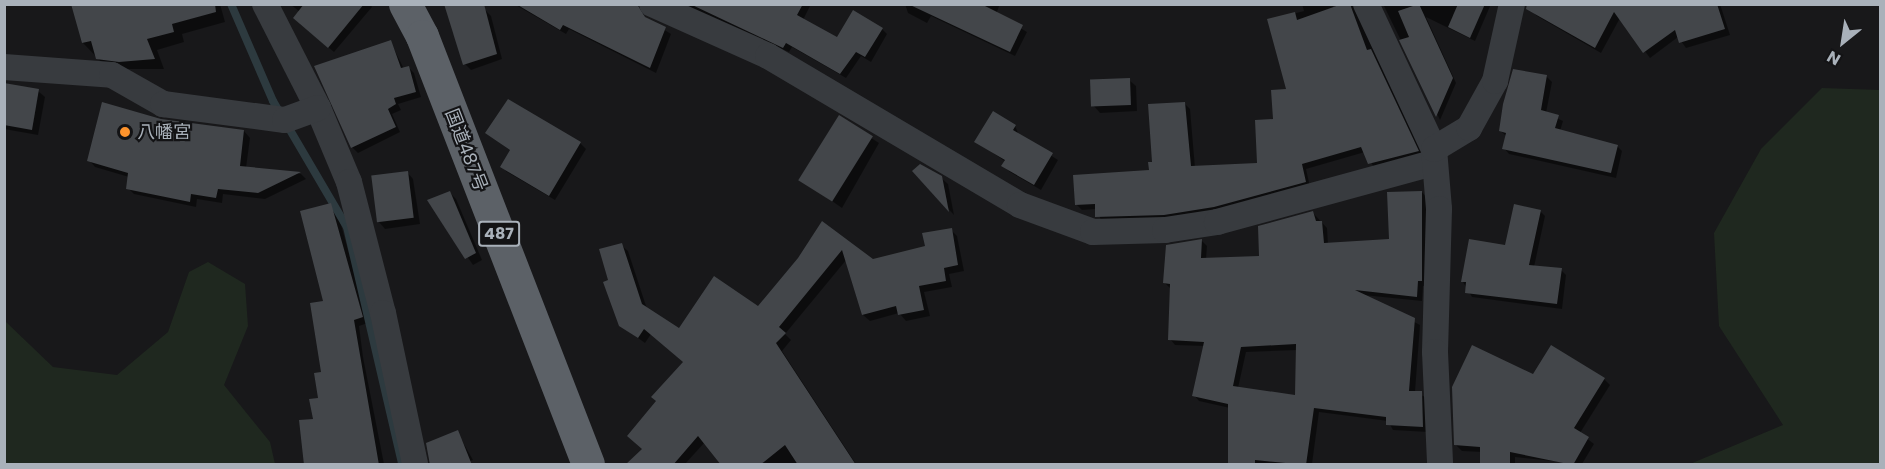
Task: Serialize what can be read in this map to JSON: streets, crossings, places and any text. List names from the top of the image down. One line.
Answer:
{"streets":{"highway":["国道487号","487"]},"places":["八幡宮"],"north":"bottom left"}
